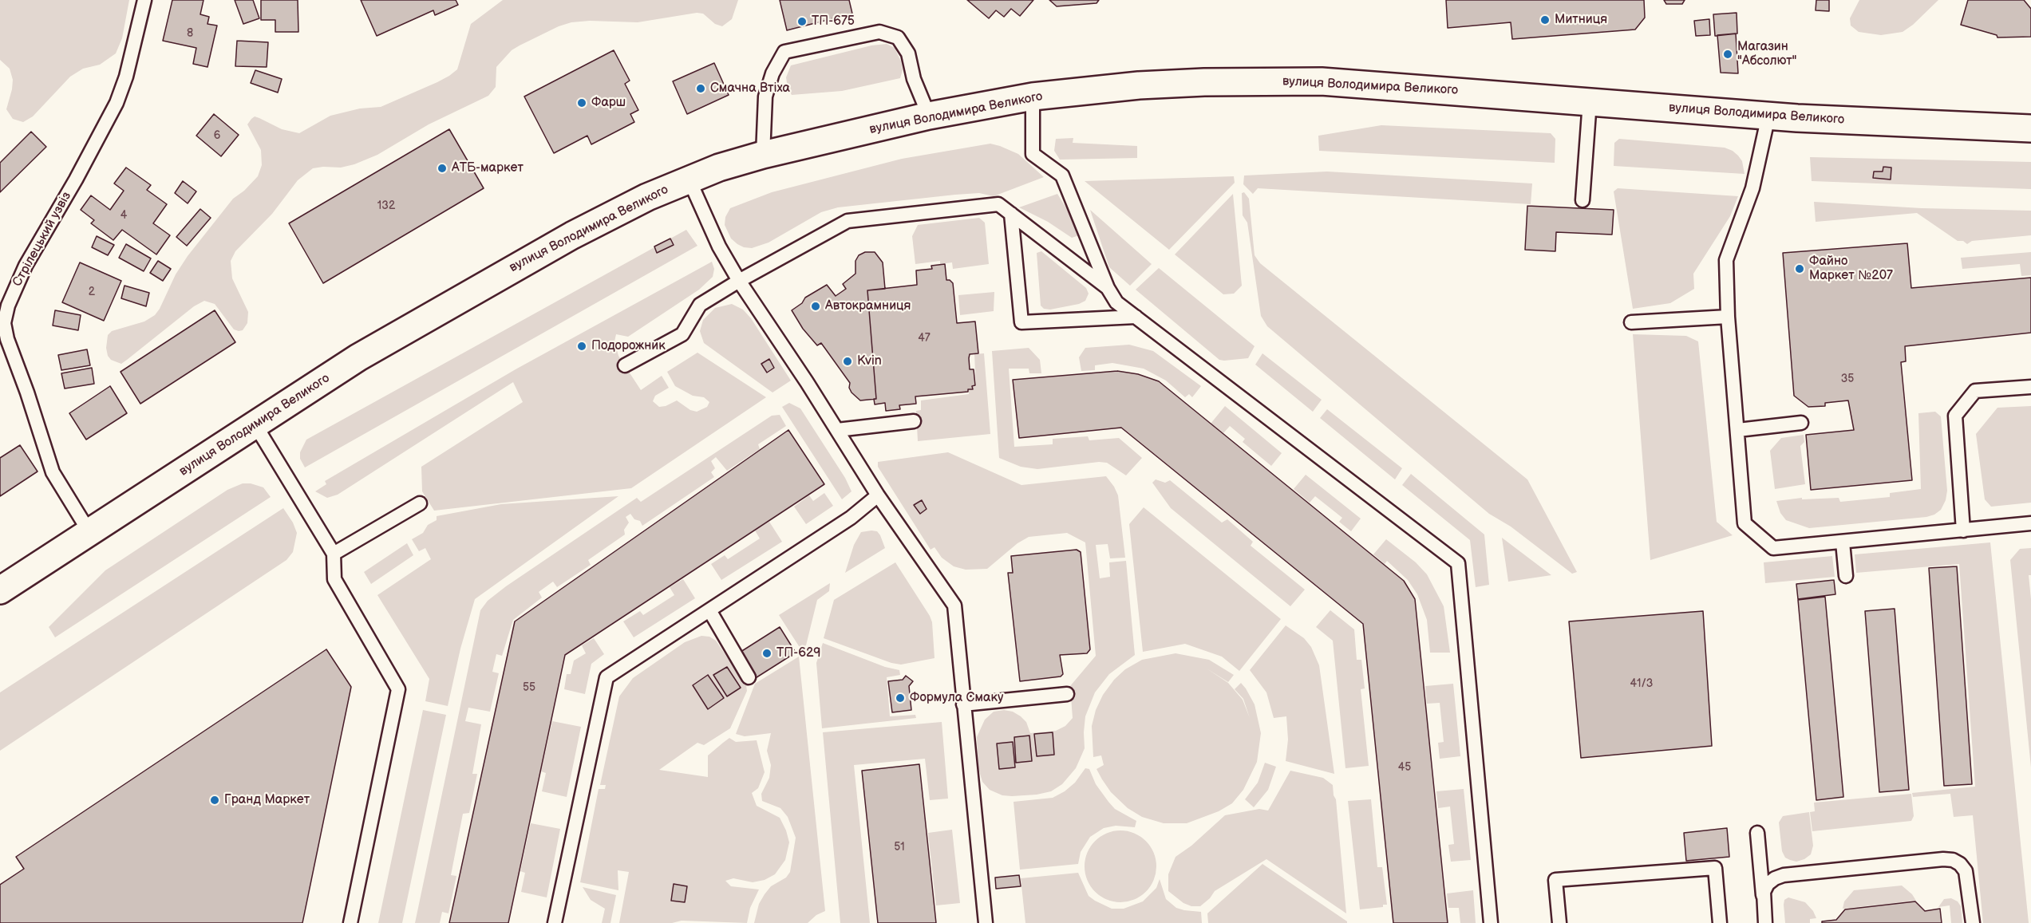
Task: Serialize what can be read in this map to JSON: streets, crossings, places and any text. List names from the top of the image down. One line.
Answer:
{"streets":{"main road":["вулиця Володимира Великого"],"lane":["Стрілецький узвіз"]},"crossings":[["вулиця Володимира Великого","Стрілецький узвіз"]],"places":["Митниця","ТП-675","Магазин \"Абсолют\"","Смачна Втіха","Фарш","АТБ-маркет","Файно Маркет №207","Автокрамниця","Подорожник","Kvin","ТП-629","Формула Смаку","Гранд Маркет"],"house_numbers":["8","6","132","4","2","47","35","41/3","55","45","51"]}
